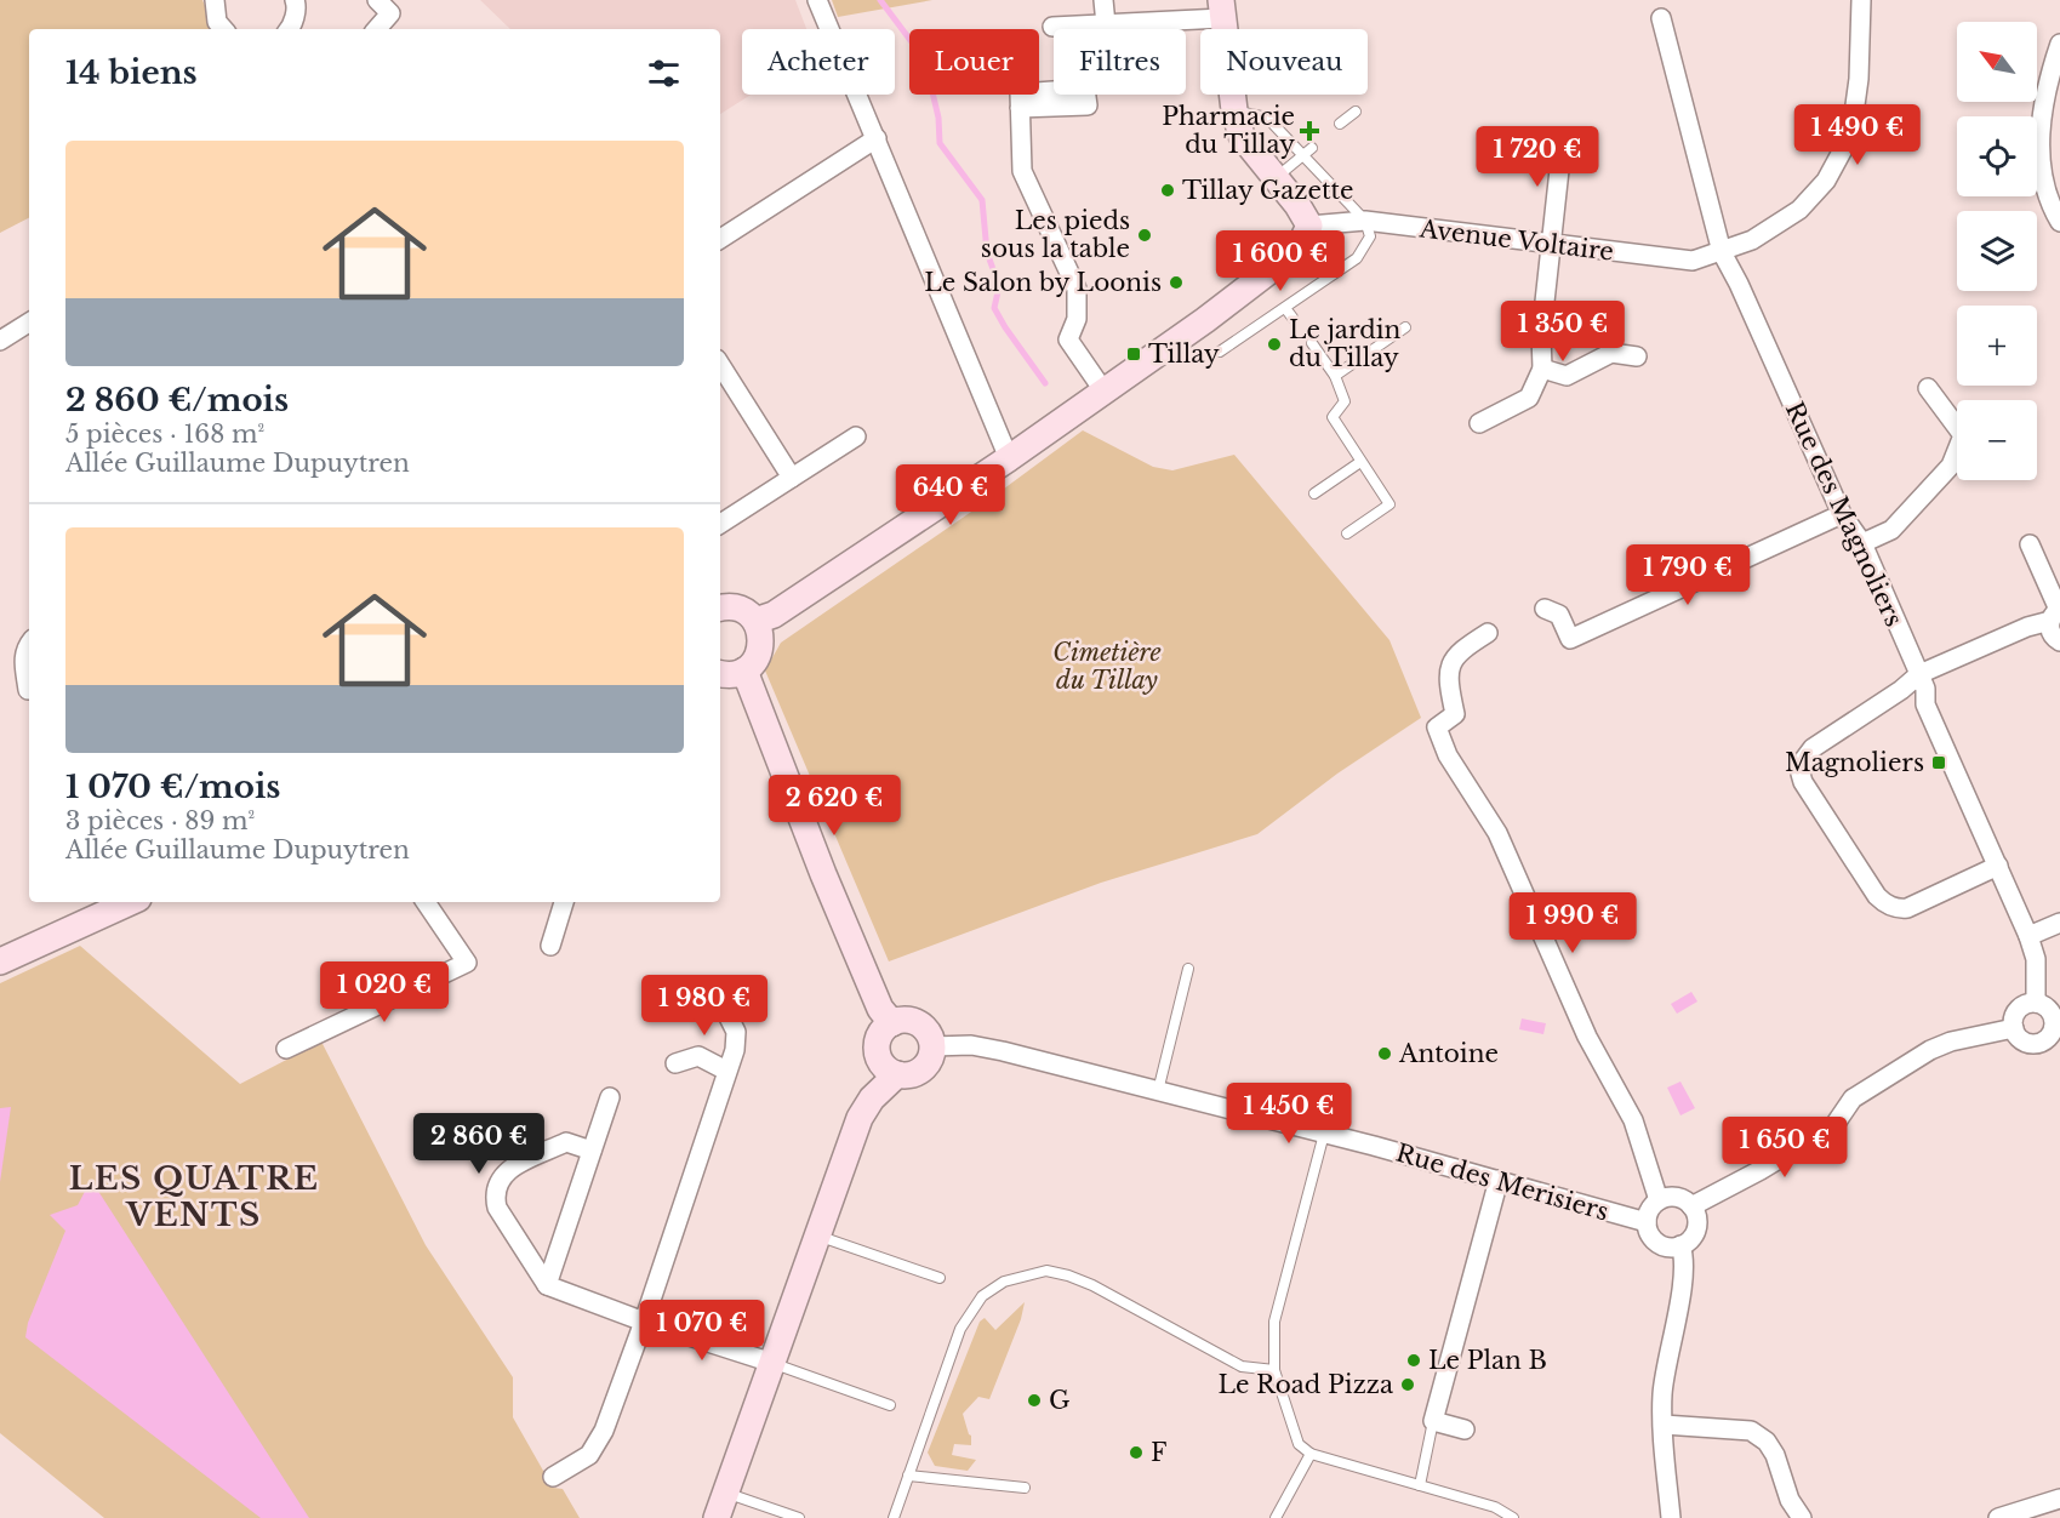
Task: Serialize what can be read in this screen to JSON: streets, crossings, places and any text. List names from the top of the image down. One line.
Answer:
{"streets":{"street":["Avenue Voltaire","Rue des Magnoliers","Rue des Merisiers"]},"crossings":[["Avenue Voltaire","Rue des Magnoliers"]],"districts":["LES QUATRE VENTS"],"parks":["Cimetière du Tillay"],"places":{"health":["Pharmacie du Tillay"],"other":["Tillay Gazette","Les pieds sous la table","Le Salon by Loonis","Le jardin du Tillay","Antoine","Le Plan B","Le Road Pizza","G","F"],"transit":["Tillay","Magnoliers"]},"north":"top left","page":{"map_buttons":["+","−"],"chip":["Acheter","Louer","Filtres","Nouveau"],"heading":"14 biens","price":["1 490 €","1 720 €","1 600 €","1 350 €","640 €","1 790 €","2 620 €","1 990 €","1 020 €","1 980 €","1 450 €","2 860 €","1 650 €","1 070 €"],"list":[{"name":"2 860 €/mois","note":"5 pièces · 168 m² · Allée Guillaume Dupuytren"},{"name":"1 070 €/mois","note":"3 pièces · 89 m² · Allée Guillaume Dupuytren"}]}}
